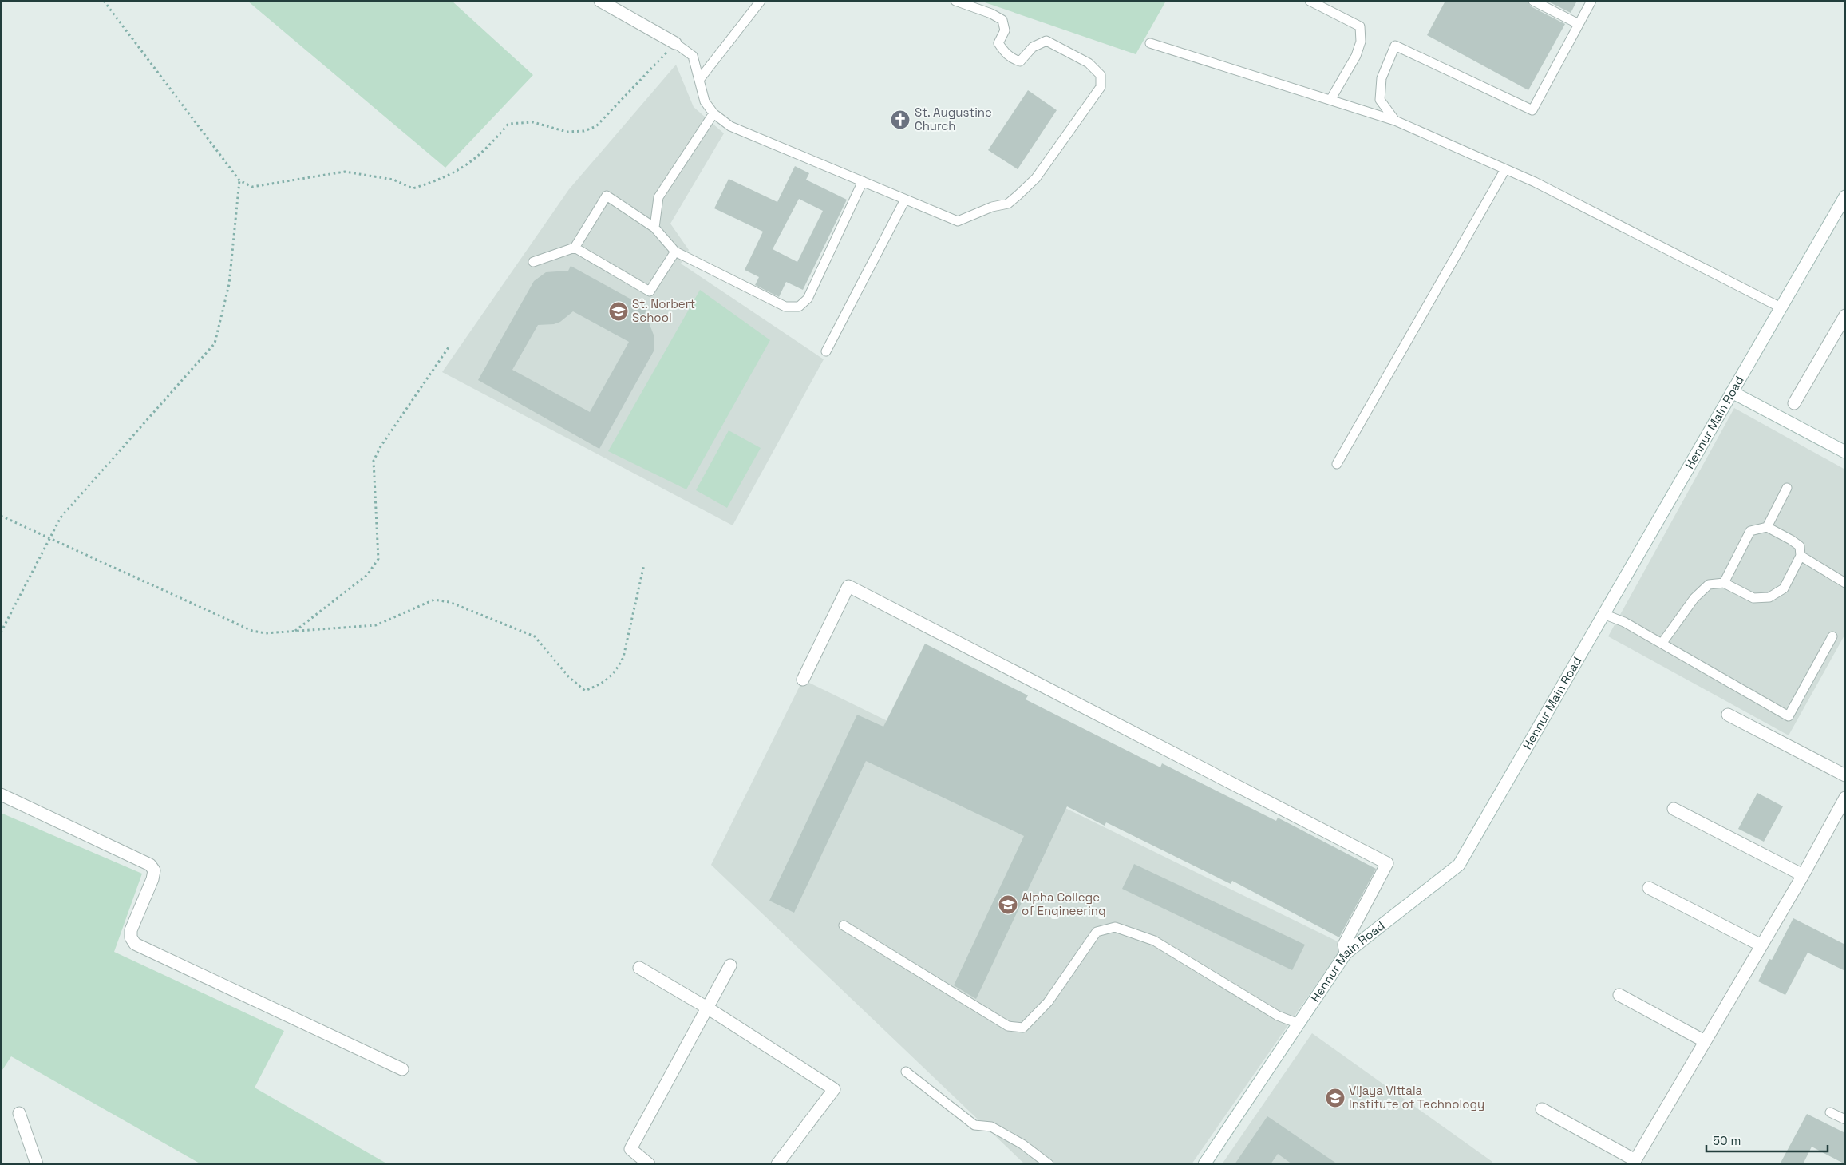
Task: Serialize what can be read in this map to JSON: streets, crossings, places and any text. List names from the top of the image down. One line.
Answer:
{"streets":{"street":["Hennur Main Road"]},"places":{"church":["St. Augustine Church"],"school or university":["St. Norbert School","Alpha College of Engineering","Vijaya Vittala Institute of Technology"]},"scale_bar":"50 m"}
